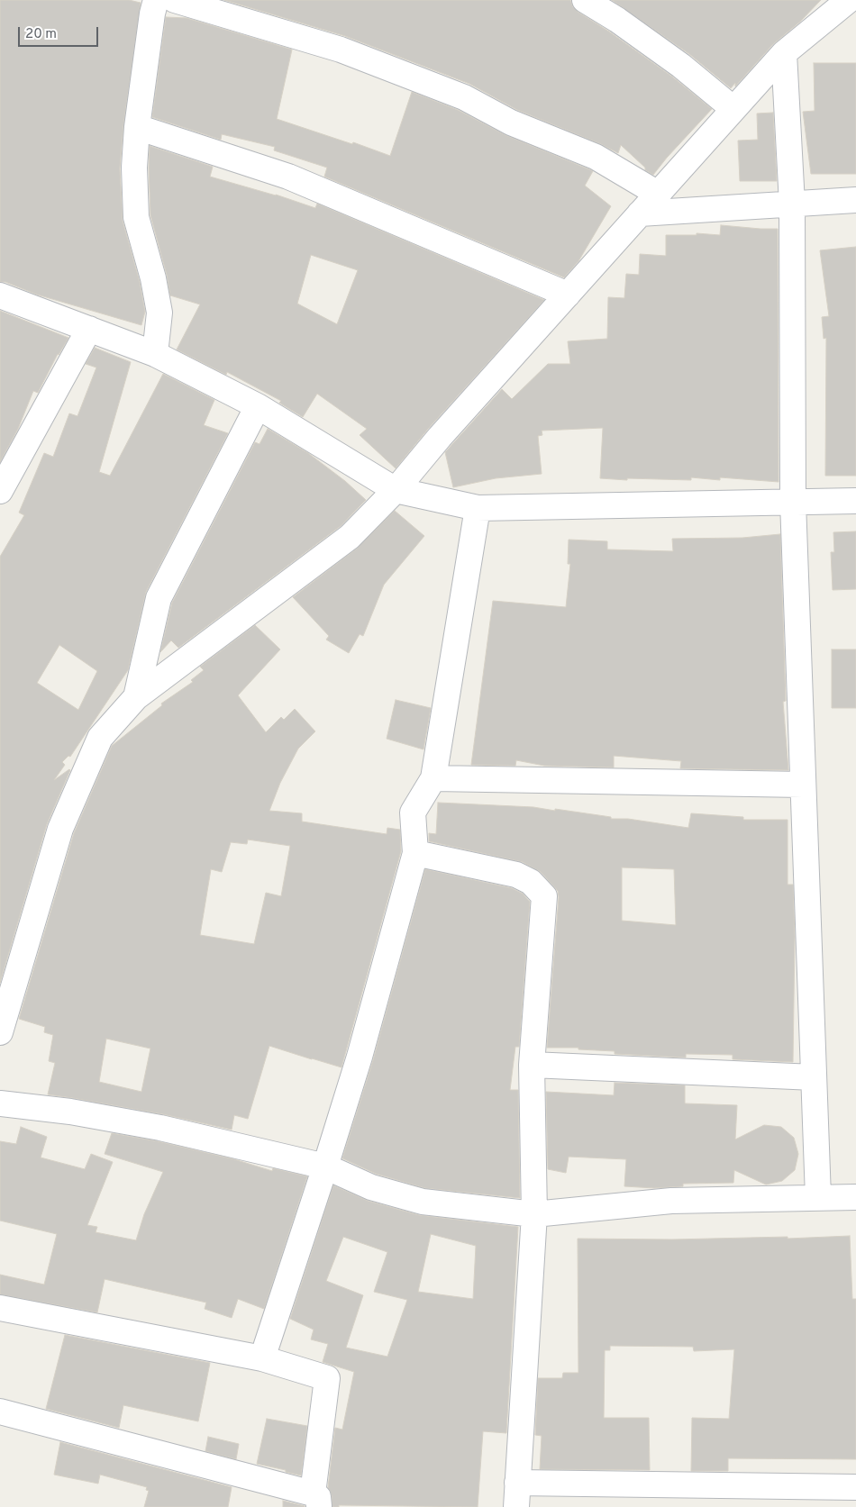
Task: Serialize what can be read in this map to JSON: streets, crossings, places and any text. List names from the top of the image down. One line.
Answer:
{"scale_bar":"20 m"}
